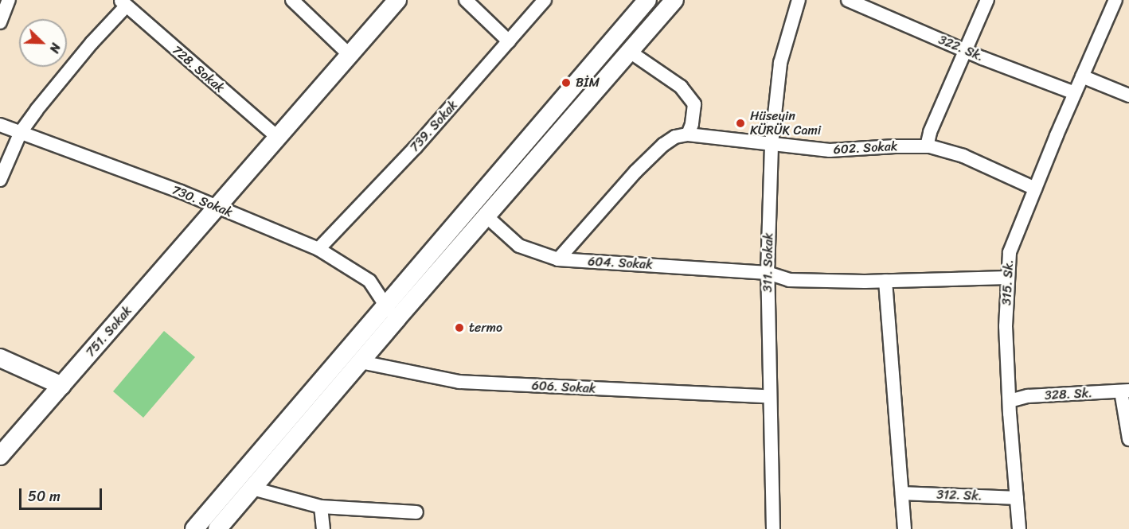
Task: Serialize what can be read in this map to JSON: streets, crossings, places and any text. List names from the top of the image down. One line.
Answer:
{"streets":{"main road":["751. Sokak"],"street":["322. Sk.","728. Sokak","739. Sokak","602. Sokak","730. Sokak","311. Sokak","604. Sokak","315. Sk.","606. Sokak","328. Sk.","312. Sk."]},"crossings":[["322. Sk.","315. Sk."],["728. Sokak","751. Sokak"],["739. Sokak","730. Sokak"],["602. Sokak","311. Sokak"],["602. Sokak","315. Sk."],["730. Sokak","751. Sokak"],["311. Sokak","604. Sokak"],["311. Sokak","606. Sokak"],["604. Sokak","315. Sk."],["315. Sk.","328. Sk."],["315. Sk.","312. Sk."]],"places":["BİM","Hüseyin KÜRÜK Cami","termo"],"scale_bar":"50 m","north":"bottom right"}
